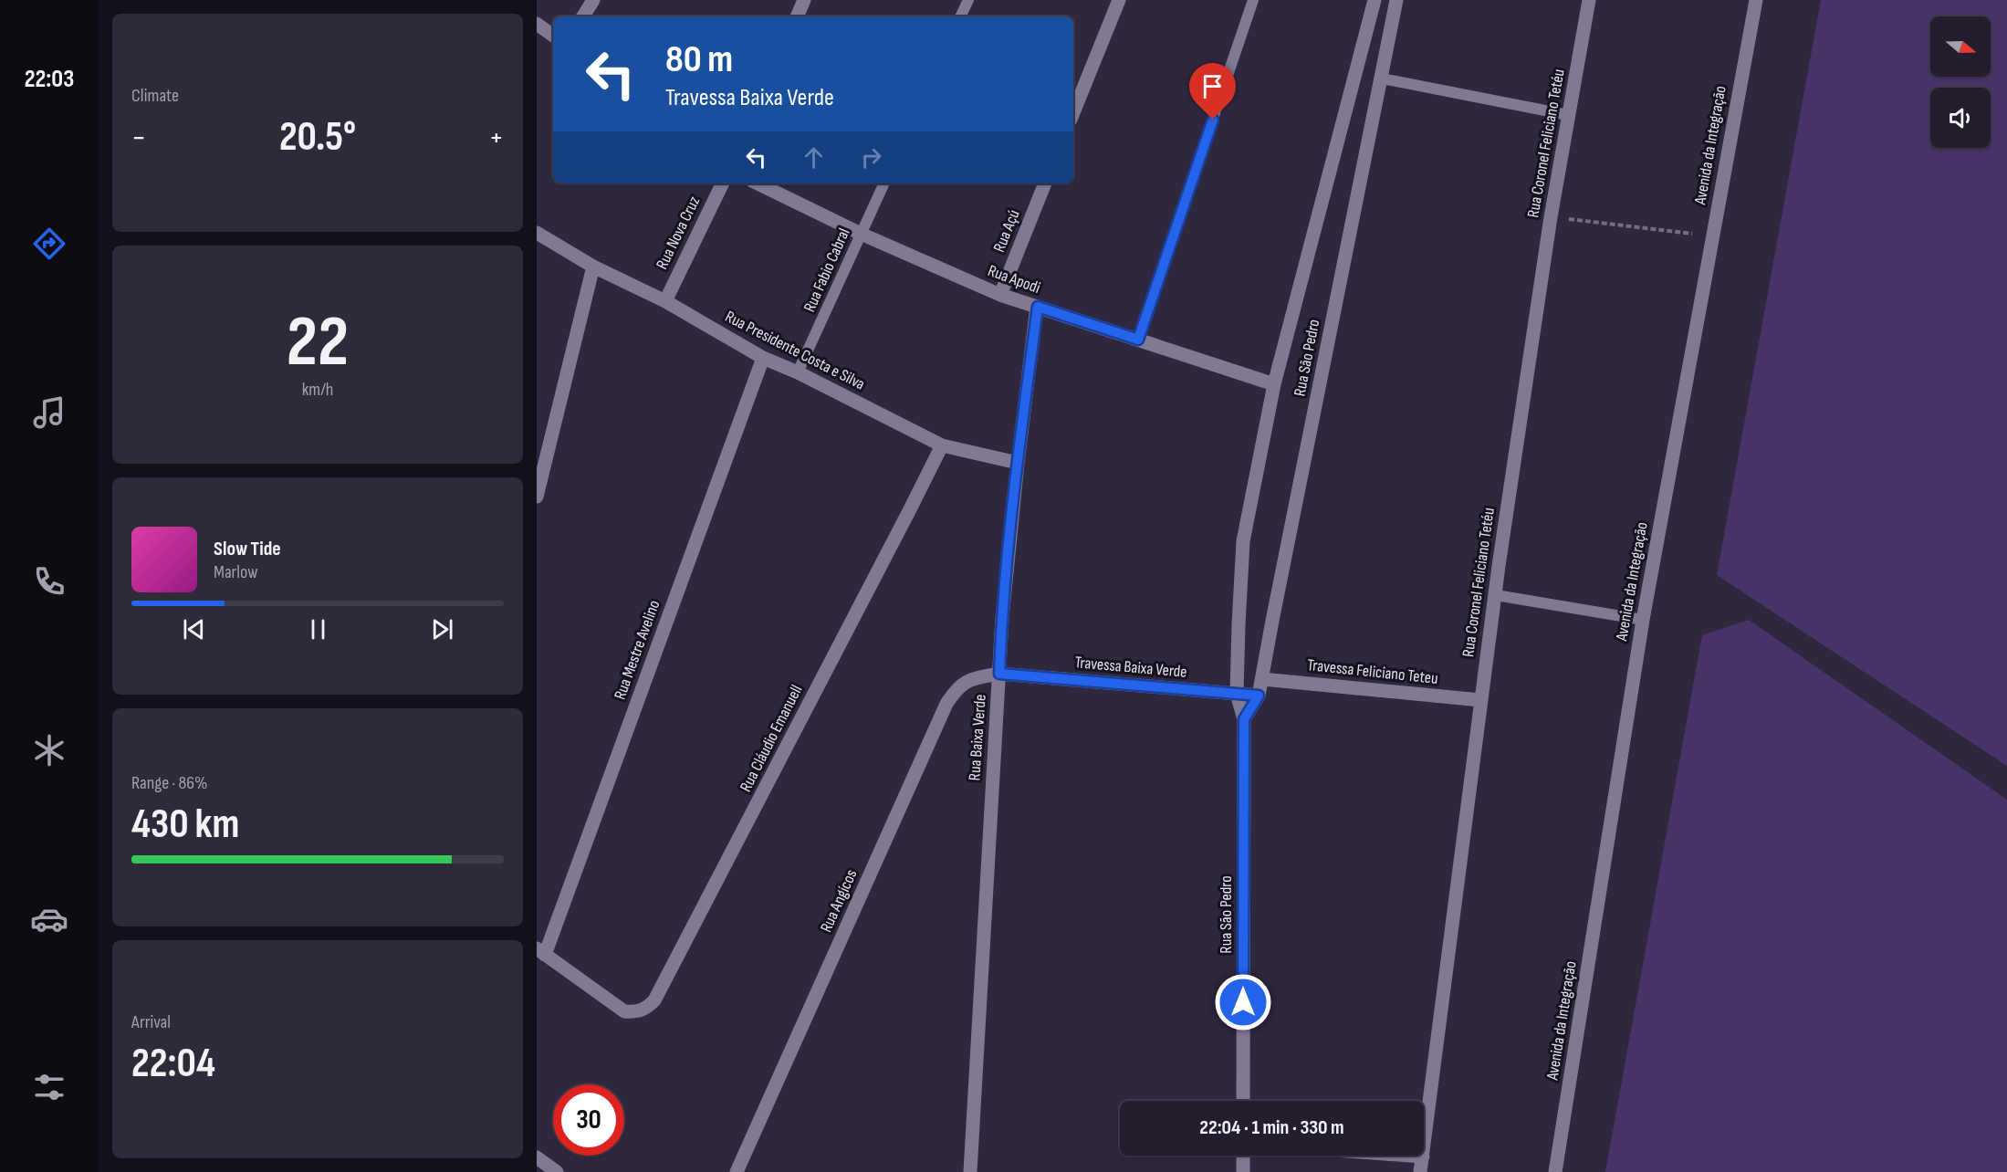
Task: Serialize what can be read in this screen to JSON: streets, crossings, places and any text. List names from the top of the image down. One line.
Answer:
{"streets":{"street":["Rua Coronel Feliciano Tetéu","Avenida da Integração","Rua Açú","Rua Nova Cruz","Rua Apodi","Rua Presidente Costa e Silva","Rua São Pedro","Rua Mestre Avelino","Travessa Baixa Verde","Travessa Feliciano Teteu","Rua Baixa Verde","Rua Cláudio Emanuell","Rua Angícos"],"lane":["Rua Fabio Cabral"]},"crossings":[["Rua Coronel Feliciano Tetéu","Travessa Feliciano Teteu"],["Rua Açú","Rua Apodi"],["Rua Nova Cruz","Rua Presidente Costa e Silva"],["Rua Fabio Cabral","Rua Apodi"],["Rua Fabio Cabral","Rua Presidente Costa e Silva"],["Rua Apodi","Rua São Pedro"],["Rua Apodi","Rua Baixa Verde"],["Rua Presidente Costa e Silva","Rua Mestre Avelino"],["Rua Presidente Costa e Silva","Rua Baixa Verde"],["Rua Presidente Costa e Silva","Rua Cláudio Emanuell"],["Rua São Pedro","Travessa Baixa Verde"],["Rua São Pedro","Travessa Feliciano Teteu"],["Rua Mestre Avelino","Rua Cláudio Emanuell"],["Travessa Baixa Verde","Rua Baixa Verde"],["Travessa Baixa Verde","Rua Angícos"],["Rua Baixa Verde","Rua Angícos"]],"north":"right","page":{"tabs":"22:03","tile":["Climate",["22","km/h"],["Range · 86%","430 km"],["Arrival","22:04"]],"turn":["80 m","Travessa Baixa Verde"],"heat":["−","20.5°","+"],"song":["Slow Tide","Marlow"],"limit":"30","trip":"22:04 · 1 min · 330 m"}}
